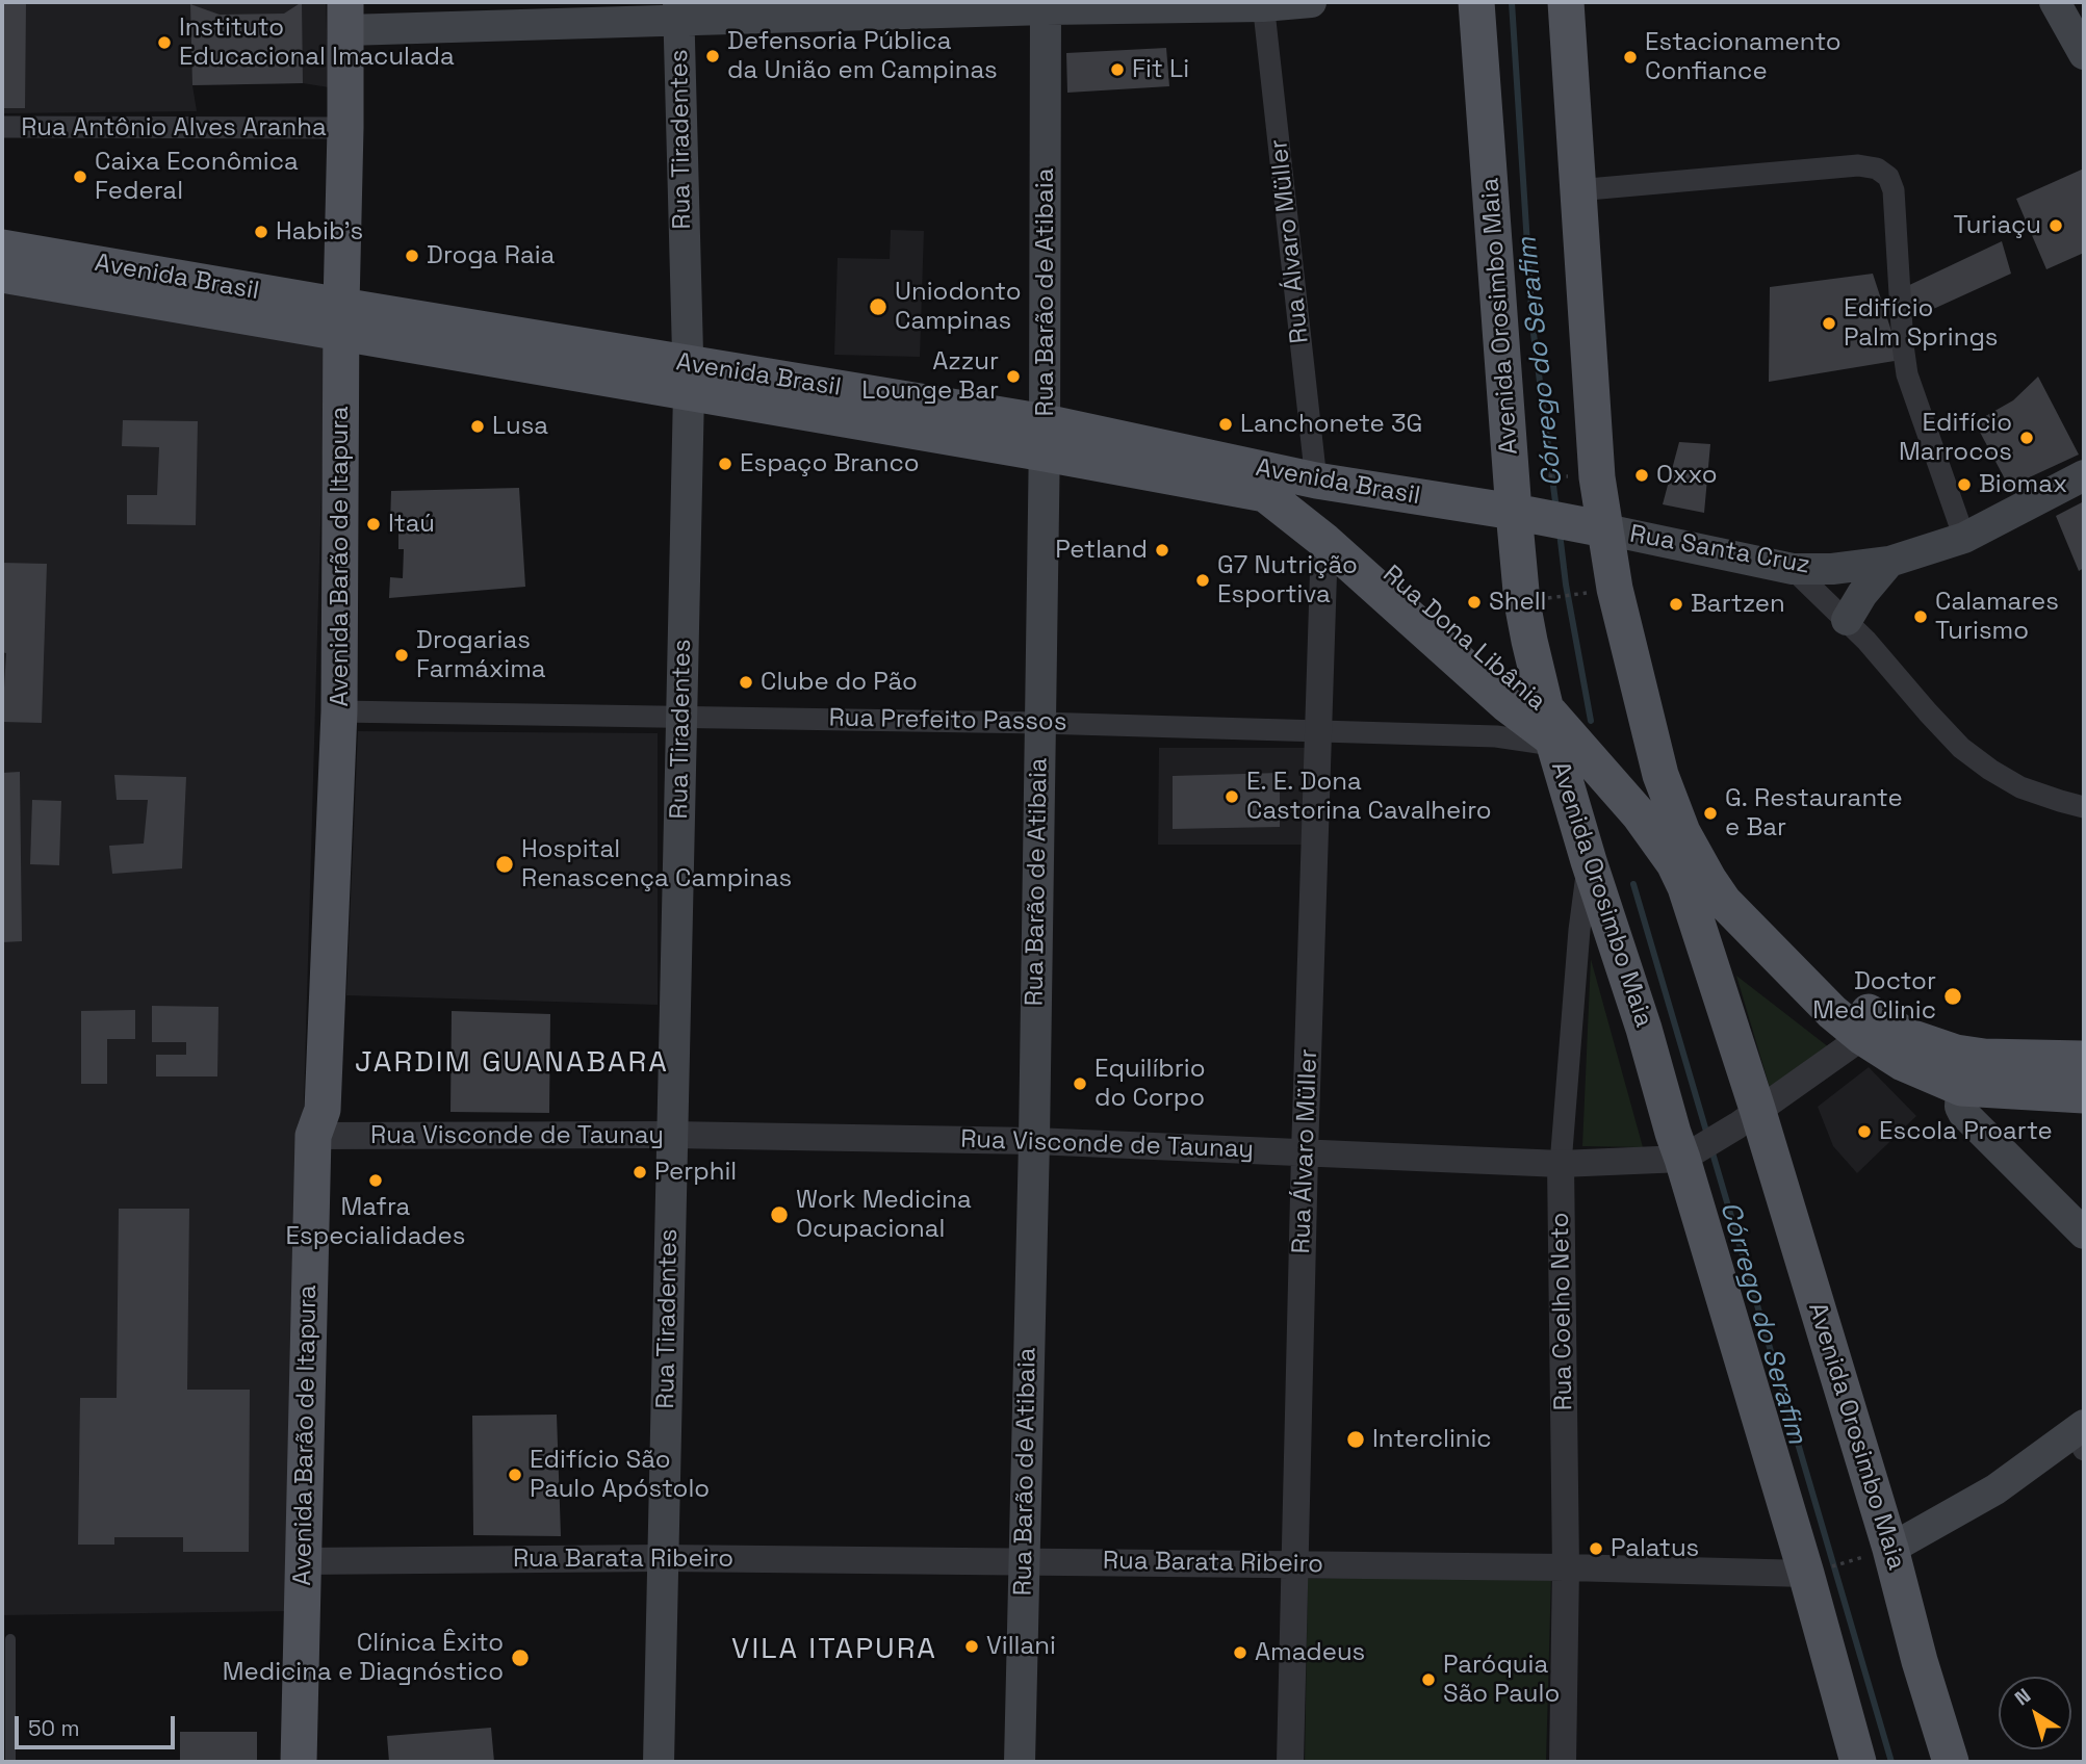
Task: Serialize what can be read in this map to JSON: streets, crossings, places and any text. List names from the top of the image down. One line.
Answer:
{"streets":{"main road":["Rua Tiradentes","Avenida Brasil","Rua Barão de Atibaia","Avenida Orosimbo Maia","Rua Santa Cruz","Avenida Barão de Itapura","Rua Dona Libânia"],"street":["Rua Antônio Alves Aranha","Rua Álvaro Müller","Rua Prefeito Passos","Rua Visconde de Taunay","Rua Coelho Neto","Rua Barata Ribeiro"]},"crossings":[["Rua Antônio Alves Aranha","Avenida Barão de Itapura"],["Rua Tiradentes","Avenida Brasil"],["Rua Tiradentes","Rua Prefeito Passos"],["Rua Tiradentes","Rua Visconde de Taunay"],["Rua Tiradentes","Rua Barata Ribeiro"],["Rua Álvaro Müller","Avenida Brasil"],["Rua Álvaro Müller","Rua Dona Libânia"],["Rua Álvaro Müller","Rua Prefeito Passos"],["Rua Álvaro Müller","Rua Visconde de Taunay"],["Rua Álvaro Müller","Rua Barata Ribeiro"],["Avenida Brasil","Rua Barão de Atibaia"],["Avenida Brasil","Avenida Orosimbo Maia"],["Avenida Brasil","Rua Santa Cruz"],["Avenida Brasil","Avenida Barão de Itapura"],["Avenida Brasil","Rua Dona Libânia"],["Rua Barão de Atibaia","Rua Prefeito Passos"],["Rua Barão de Atibaia","Rua Visconde de Taunay"],["Rua Barão de Atibaia","Rua Barata Ribeiro"],["Avenida Orosimbo Maia","Rua Santa Cruz"],["Avenida Orosimbo Maia","Rua Dona Libânia"],["Avenida Orosimbo Maia","Rua Prefeito Passos"],["Avenida Orosimbo Maia","Rua Visconde de Taunay"],["Avenida Orosimbo Maia","Rua Coelho Neto"],["Avenida Orosimbo Maia","Rua Barata Ribeiro"],["Avenida Barão de Itapura","Rua Prefeito Passos"],["Avenida Barão de Itapura","Rua Visconde de Taunay"],["Avenida Barão de Itapura","Rua Barata Ribeiro"],["Rua Dona Libânia","Rua Prefeito Passos"],["Rua Visconde de Taunay","Rua Coelho Neto"],["Rua Coelho Neto","Rua Barata Ribeiro"]],"districts":["JARDIM GUANABARA","VILA ITAPURA"],"water":["Córrego do Serafim"],"places":["Instituto Educacional Imaculada","Defensoria Pública da União em Campinas","Estacionamento Confiance","Fit Li","Caixa Econômica Federal","Turiaçu","Habib's","Droga Raia","Uniodonto Campinas","Edifício Palm Springs","Azzur Lounge Bar","Lanchonete 3G","Lusa","Edifício Marrocos","Espaço Branco","Oxxo","Biomax","Itaú","Petland","G7 Nutrição Esportiva","Shell","Bartzen","Calamares Turismo","Drogarias Farmáxima","Clube do Pão","E. E. Dona Castorina Cavalheiro","G. Restaurante e Bar","Hospital Renascença Campinas","Doctor Med Clinic","Equilíbrio do Corpo","Escola Proarte","Perphil","Mafra Especialidades","Work Medicina Ocupacional","Interclinic","Edifício São Paulo Apóstolo","Palatus","Villani","Amadeus","Clínica Êxito Medicina e Diagnóstico","Paróquia São Paulo"],"scale_bar":"50 m","north":"top left"}
